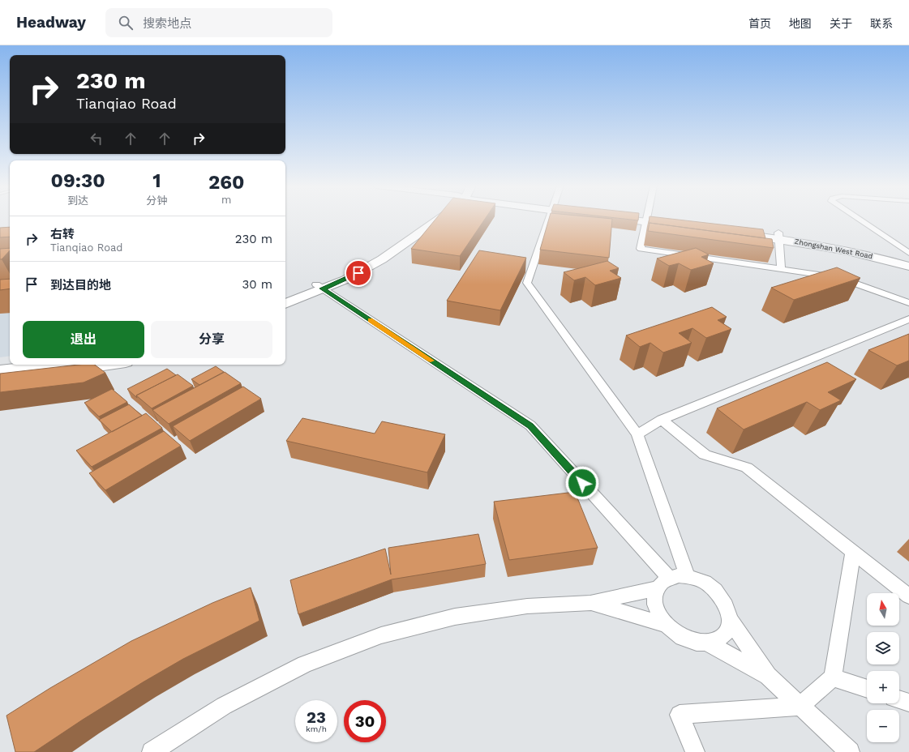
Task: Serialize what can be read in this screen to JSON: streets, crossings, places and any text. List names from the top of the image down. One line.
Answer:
{"streets":{"main road":["Zhongshan West Road"]},"north":"top","page":{"header":"Headway","search":"搜索地点","nav":["首页","地图","关于","联系"],"turn":["230 m","Tianqiao Road"],"eta":["09:30","到达","1","分钟","260","m"],"list":[{"name":"右转","note":"Tianqiao Road","value":"230 m"},{"name":"到达目的地","value":"30 m"}],"buttons":["退出","分享"],"map_buttons":["+","−"],"speed":"23 km/h","limit":"30"}}
